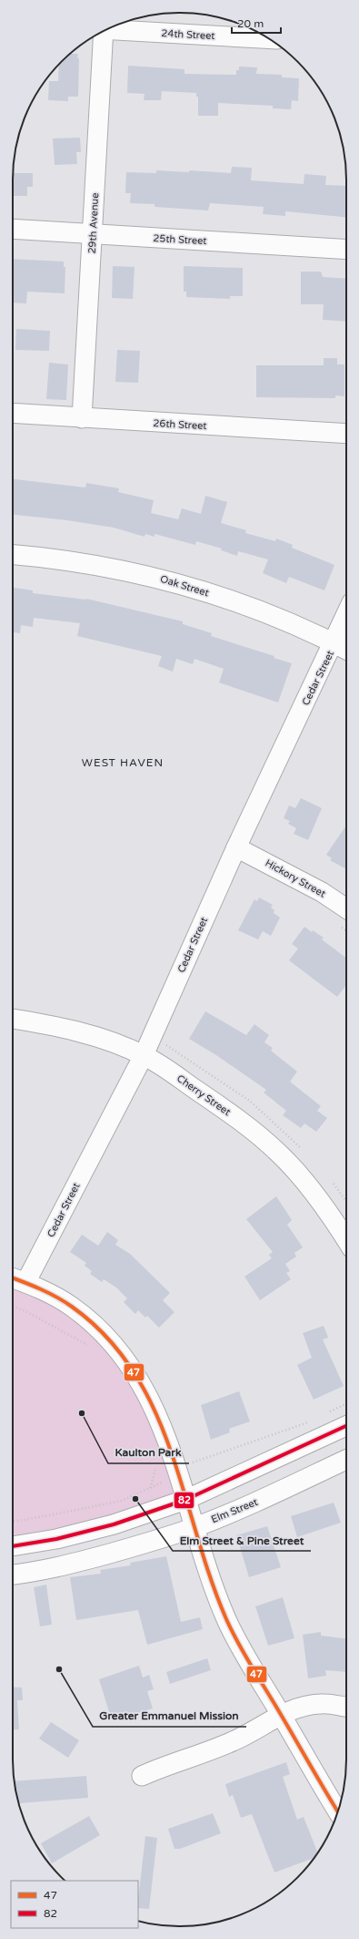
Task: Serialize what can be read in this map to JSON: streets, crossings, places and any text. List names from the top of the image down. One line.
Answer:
{"streets":{"street":["24th Street","29th Avenue","25th Street","26th Street","Oak Street","Cedar Street","Hickory Street","Cherry Street","Elm Street"]},"crossings":[["29th Avenue","25th Street"],["29th Avenue","26th Street"],["Oak Street","Cedar Street"],["Cedar Street","Hickory Street"],["Cedar Street","Cherry Street"]],"districts":["WEST HAVEN"],"places":["Kaulton Park","Elm Street & Pine Street","Greater Emmanuel Mission"],"lines":["transit line 47","transit line 82"],"legend":["47","82"],"scale_bar":"20 m"}
